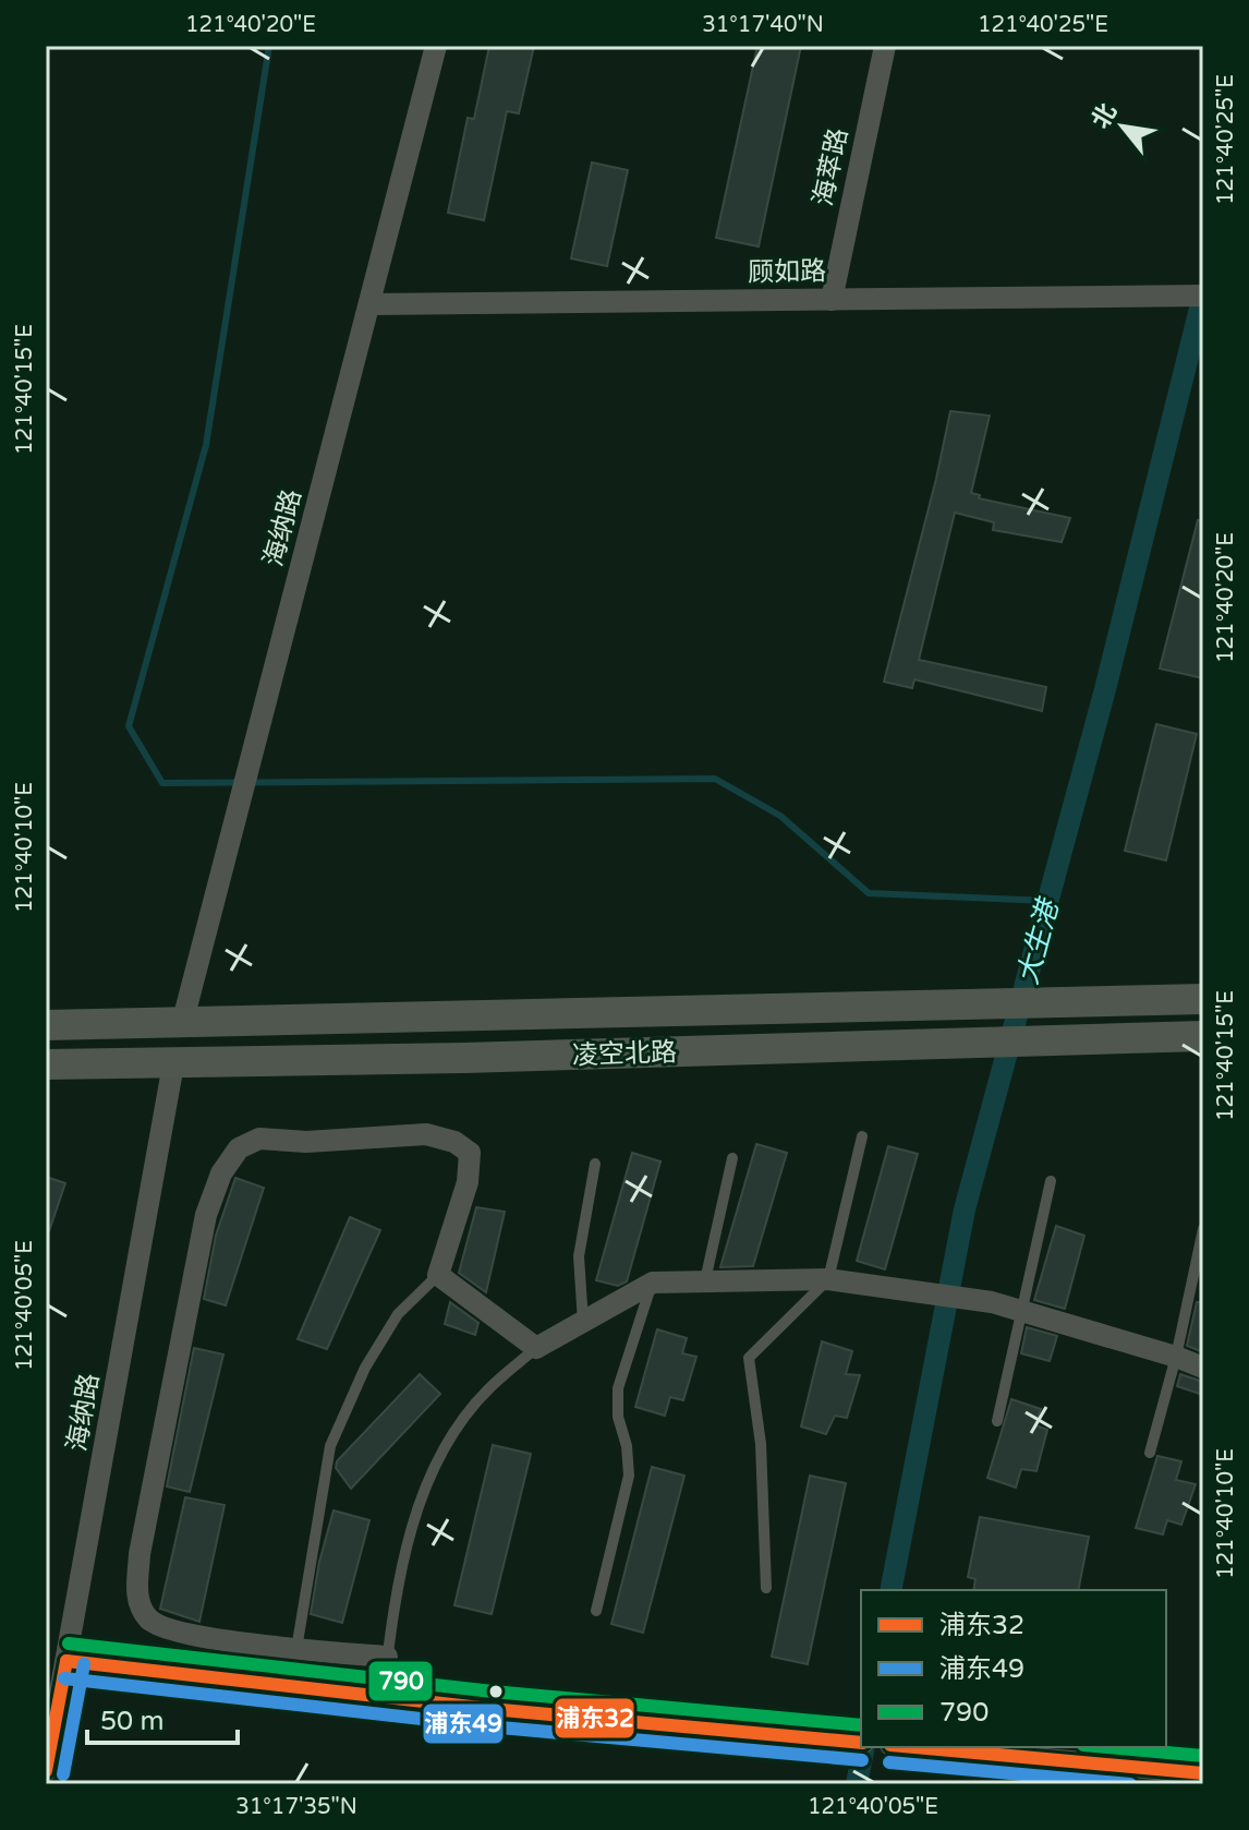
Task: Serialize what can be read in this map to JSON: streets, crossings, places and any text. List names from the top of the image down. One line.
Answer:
{"streets":{"main road":["凌空北路"],"street":["海萃路","顾如路","海纳路"]},"crossings":[["海萃路","顾如路"],["顾如路","海纳路"],["海纳路","凌空北路"]],"water":["大生港"],"lines":["transit line 790","transit line 浦东32","transit line 浦东49"],"legend":["浦东32","浦东49","790"],"scale_bar":"50 m","north":"top left","coordinates":["121°40'20\"E","31°17'40\"N","121°40'25\"E","121°40'15\"E","121°40'10\"E","121°40'05\"E","31°17'35\"N"]}
